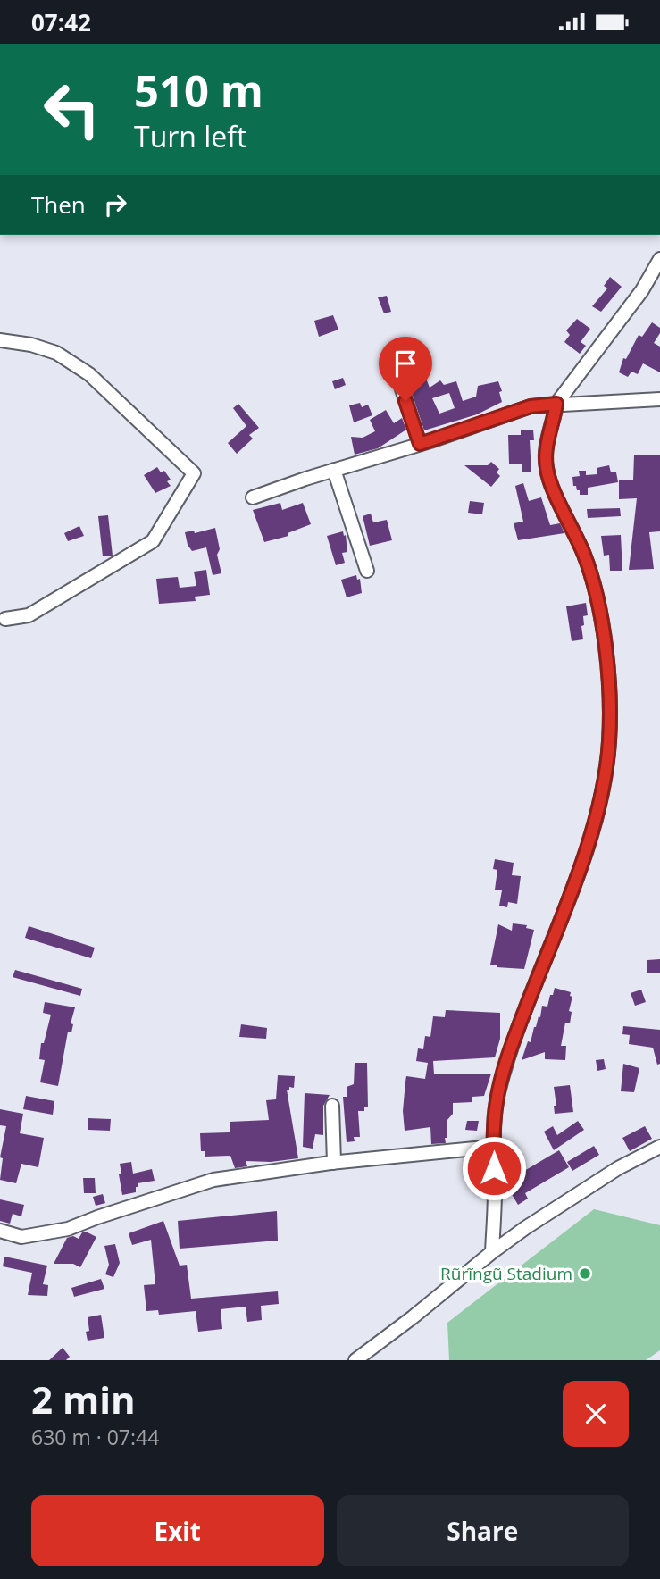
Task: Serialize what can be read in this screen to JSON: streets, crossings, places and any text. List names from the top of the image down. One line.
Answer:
{"places":["Rũrĩngũ Stadium"],"page":{"status":"07:42","turn":["510 m","Turn left"],"then":"Then","heading":["2 min","630 m · 07:44"],"buttons":["Exit","Share"]}}
